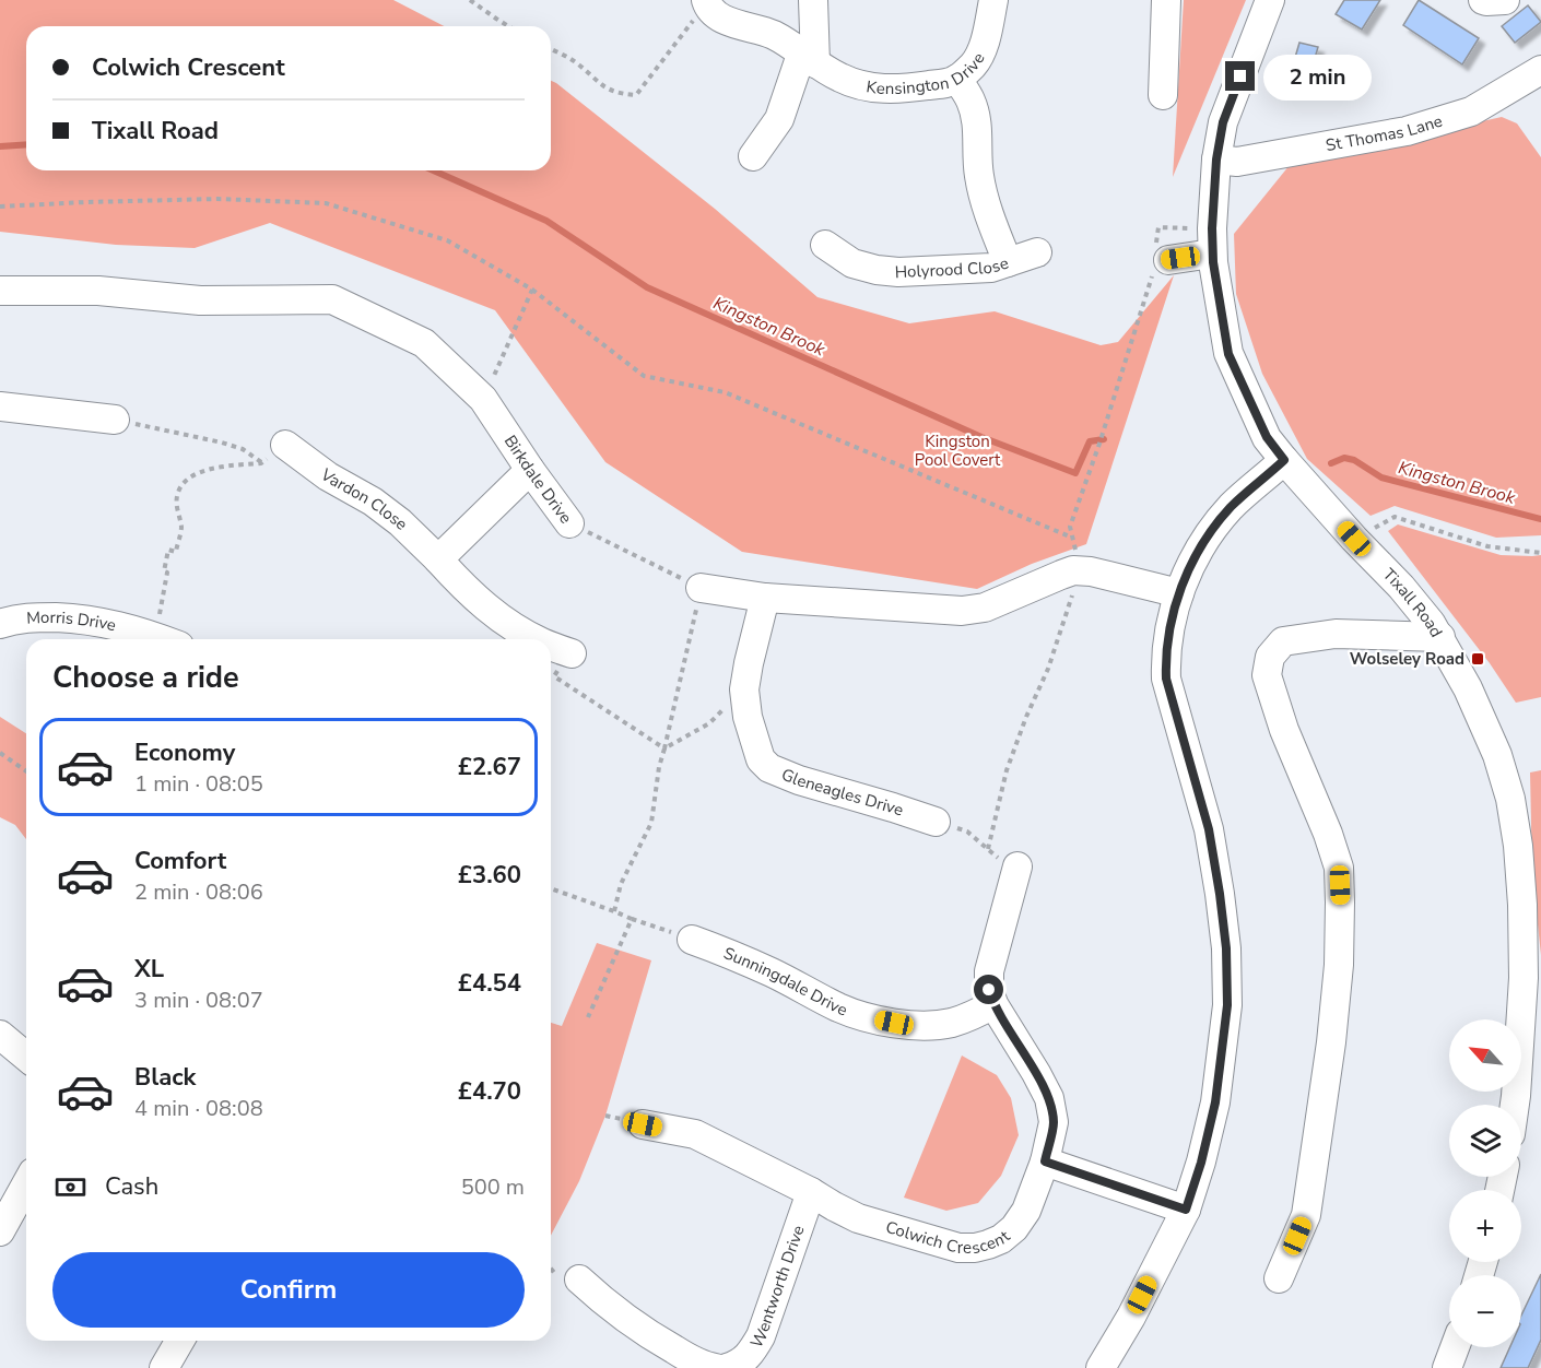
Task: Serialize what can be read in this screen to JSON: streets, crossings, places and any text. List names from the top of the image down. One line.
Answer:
{"streets":{"street":["Kensington Drive","St Thomas Lane","Holyrood Close","Birkdale Drive","Vardon Close","Tixall Road","Morris Drive","Gleneagles Drive","Sunningdale Drive","Colwich Crescent","Wentworth Drive"]},"crossings":[["Kensington Drive","Holyrood Close"],["St Thomas Lane","Tixall Road"],["Sunningdale Drive","Colwich Crescent"],["Colwich Crescent","Wentworth Drive"]],"water":["Kingston Brook"],"parks":["Kingston Pool Covert"],"places":{"transit":["Wolseley Road"]},"north":"top left","page":{"banner":["Colwich Crescent","Tixall Road"],"bubble":"2 min","heading":"Choose a ride","list":[{"name":"Economy","note":"1 min · 08:05","value":"£2.67"},{"name":"Comfort","note":"2 min · 08:06","value":"£3.60"},{"name":"XL","note":"3 min · 08:07","value":"£4.54"},{"name":"Black","note":"4 min · 08:08","value":"£4.70"}],"map_buttons":["+","−"],"pay":["Cash","500 m"],"buttons":"Confirm"}}
